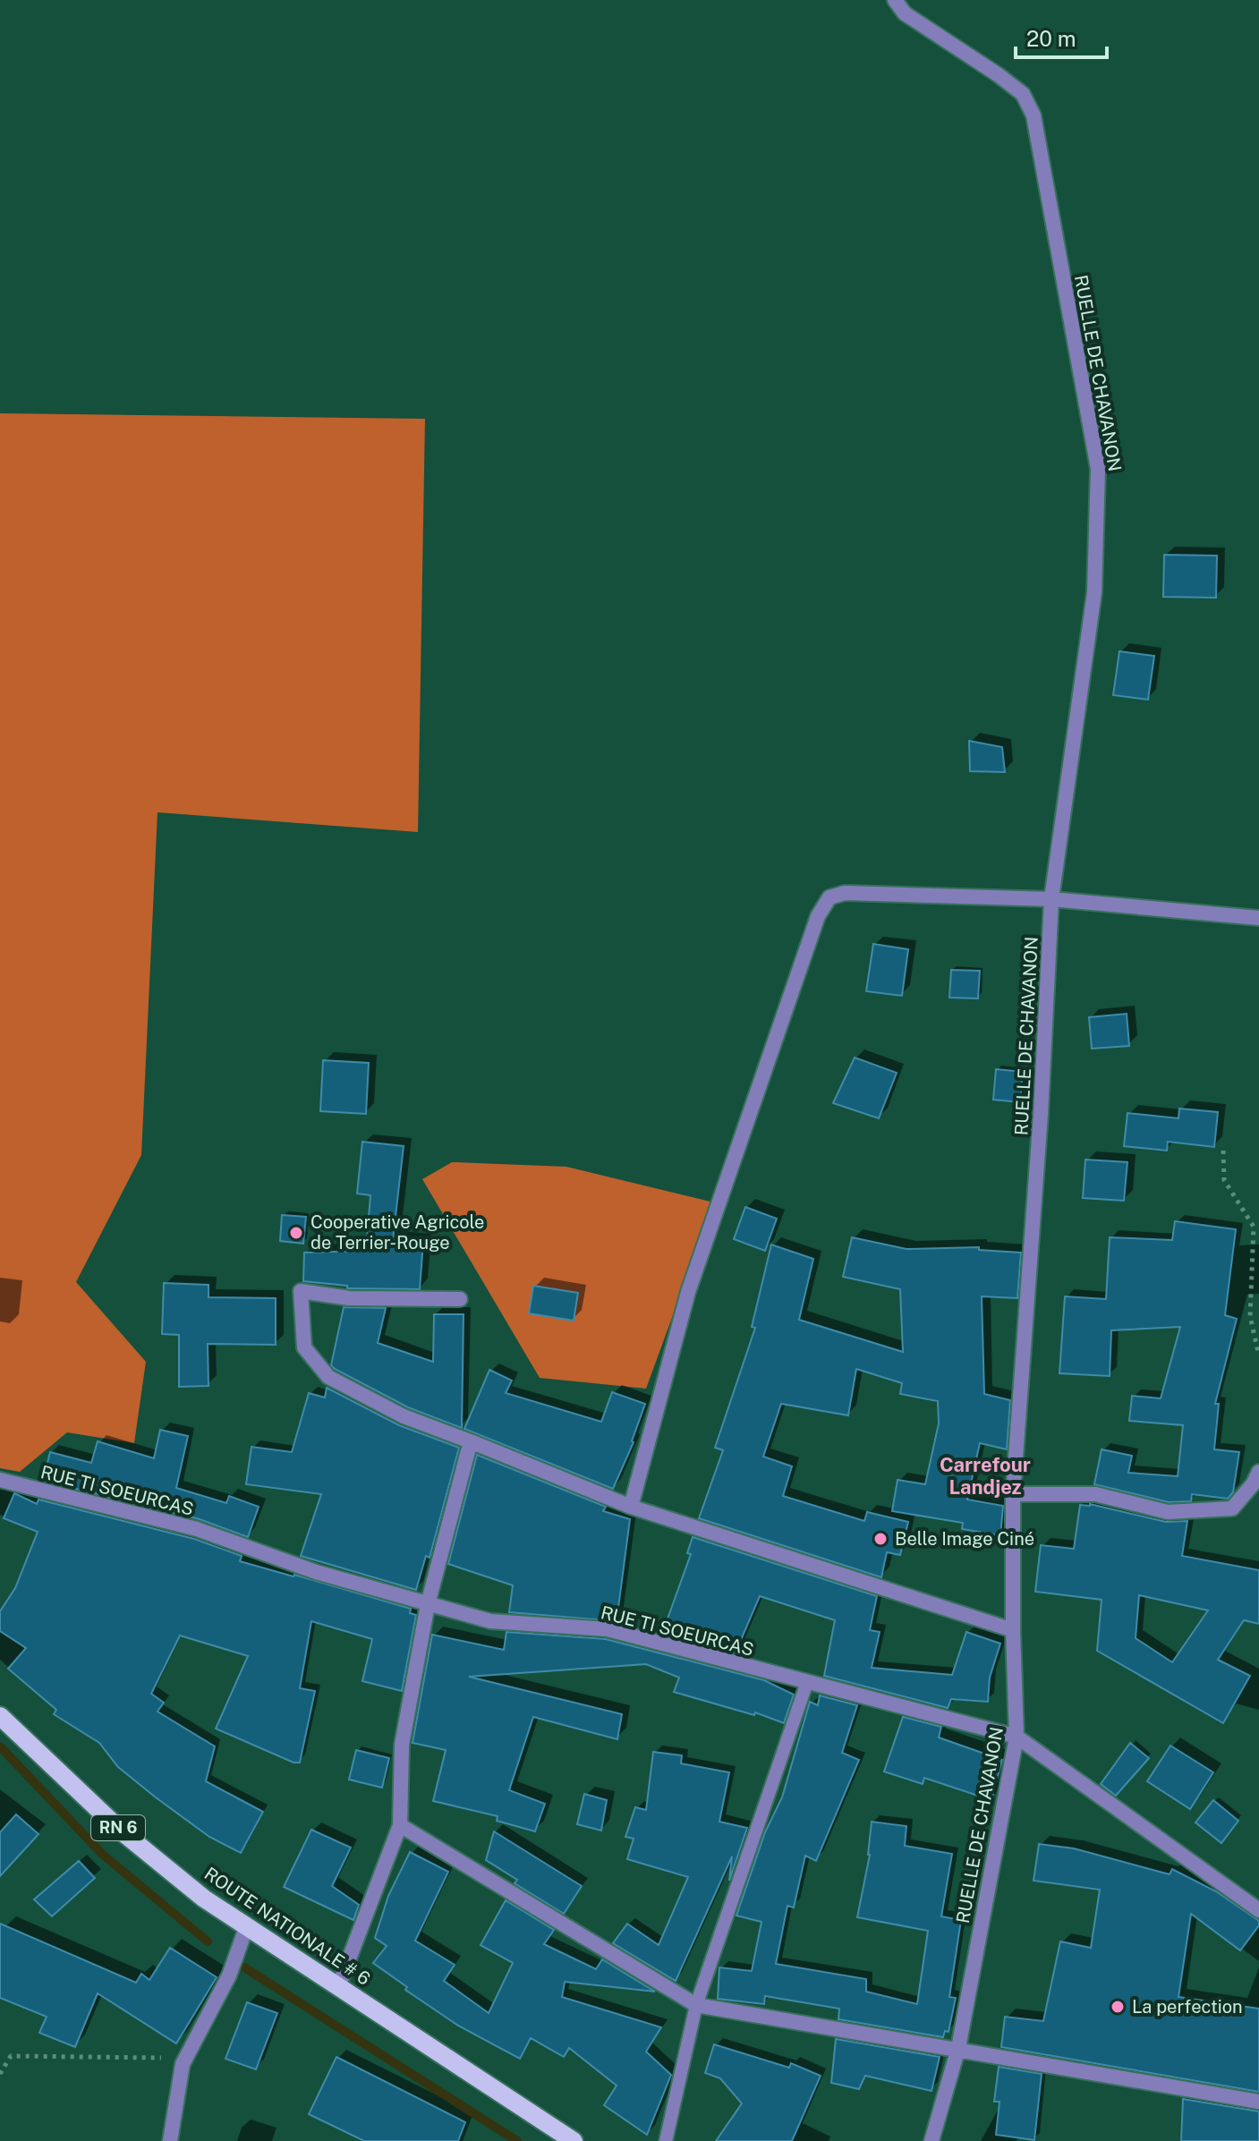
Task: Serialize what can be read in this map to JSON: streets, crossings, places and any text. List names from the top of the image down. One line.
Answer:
{"streets":{"main road":["RN 6","ROUTE NATIONALE # 6"],"street":["RUELLE DE CHAVANON","RUE TI SOEURCAS"]},"crossings":[["RUELLE DE CHAVANON","RUE TI SOEURCAS"]],"districts":["Carrefour Landjez"],"places":["Cooperative Agricole de Terrier-Rouge","Belle Image Ciné","La perfection"],"scale_bar":"20 m"}
